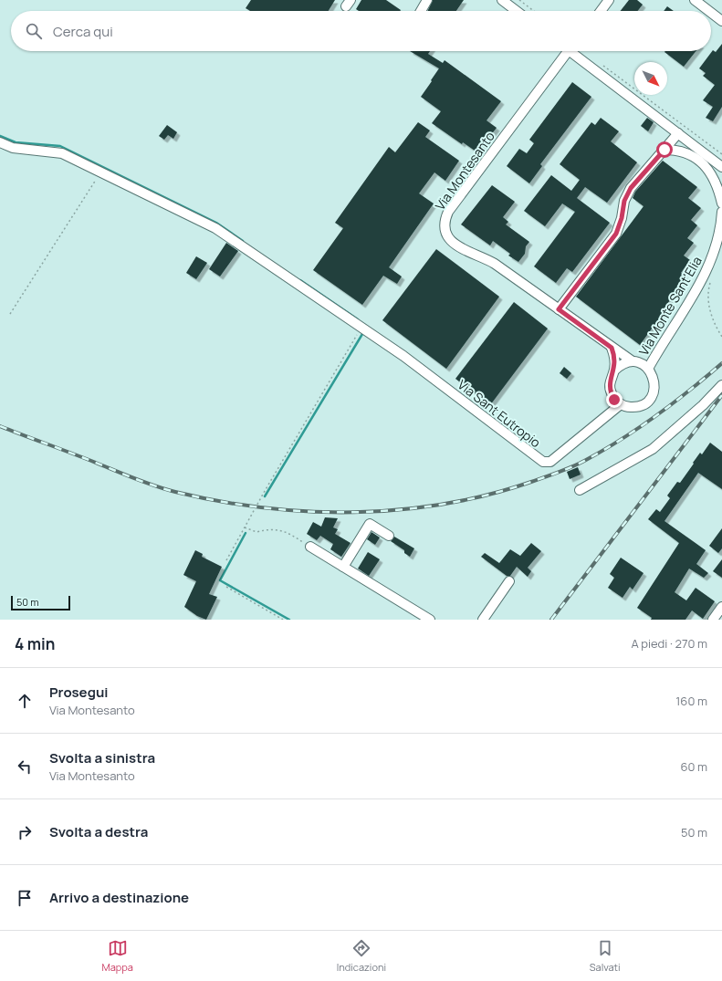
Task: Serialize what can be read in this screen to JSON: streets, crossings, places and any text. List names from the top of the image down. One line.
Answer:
{"streets":{"street":["Via Montesanto","Via Monte Sant'Elia","Via Sant Eutropio"]},"crossings":[["Via Montesanto","Via Monte Sant'Elia"],["Via Montesanto","Via Sant Eutropio"],["Via Monte Sant'Elia","Via Sant Eutropio"]],"scale_bar":"50 m","north":"bottom right","page":{"search":"Cerca qui","scale":"50 m","heading":["4 min","A piedi · 270 m"],"list":[["Prosegui","Via Montesanto","160 m"],["Svolta a sinistra","Via Montesanto","60 m"],["Svolta a destra","50 m"],"Arrivo a destinazione"],"nav":["Mappa","Indicazioni","Salvati"]}}
